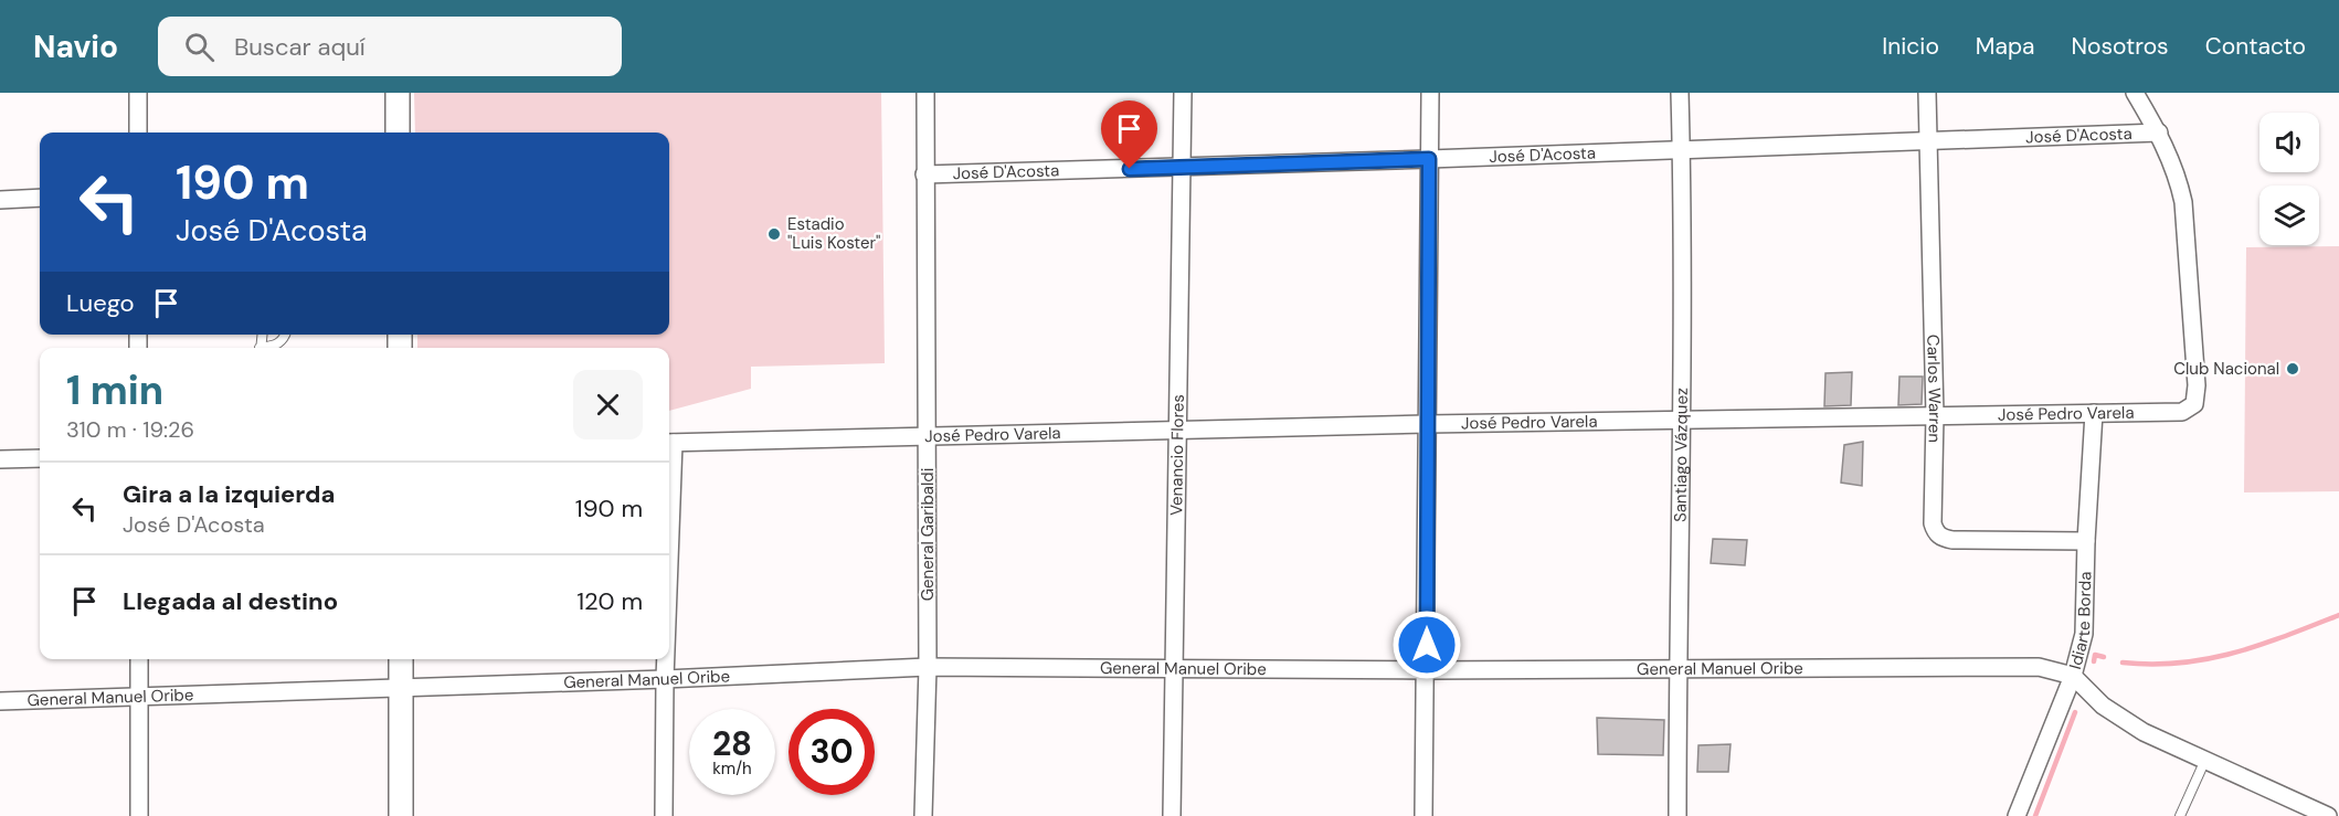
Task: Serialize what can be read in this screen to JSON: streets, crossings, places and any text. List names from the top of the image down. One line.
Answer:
{"streets":{"street":["José D'Acosta","Carlos Warren","José Pedro Varela","Venancio Flores","Santiago Vázquez","General Garibaldi","Idiarte Borda","General Manuel Oribe"]},"crossings":[["José D'Acosta","Carlos Warren"],["José D'Acosta","José Pedro Varela"],["José D'Acosta","Venancio Flores"],["José D'Acosta","Santiago Vázquez"],["José D'Acosta","General Garibaldi"],["Carlos Warren","José Pedro Varela"],["Carlos Warren","Idiarte Borda"],["José Pedro Varela","Venancio Flores"],["José Pedro Varela","Santiago Vázquez"],["José Pedro Varela","General Garibaldi"],["José Pedro Varela","Idiarte Borda"],["Venancio Flores","General Manuel Oribe"],["Santiago Vázquez","General Manuel Oribe"],["General Garibaldi","General Manuel Oribe"],["Idiarte Borda","General Manuel Oribe"]],"places":["Estadio \"Luis Koster\"","Club Nacional"],"page":{"header":"Navio","search":"Buscar aquí","nav":["Inicio","Mapa","Nosotros","Contacto"],"turn":["190 m","José D'Acosta"],"then":"Luego","heading":["1 min","310 m · 19:26"],"list":[{"name":"Gira a la izquierda","note":"José D'Acosta","value":"190 m"},{"name":"Llegada al destino","value":"120 m"}],"speed":"28 km/h","limit":"30"}}
